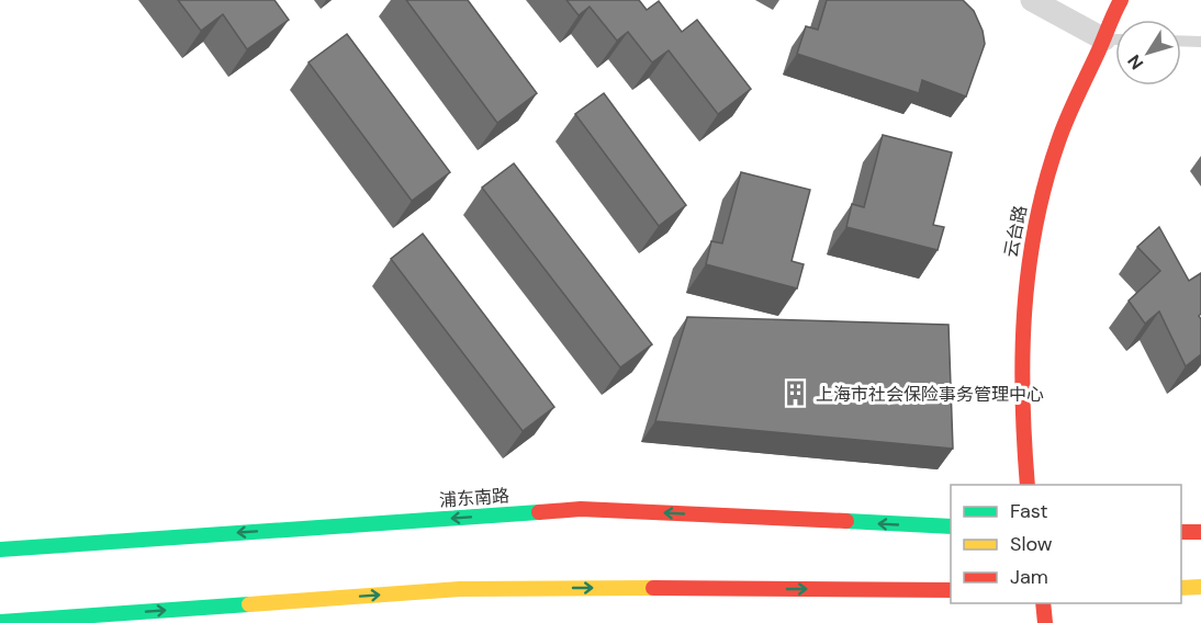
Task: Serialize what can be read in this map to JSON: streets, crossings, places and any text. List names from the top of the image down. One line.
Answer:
{"streets":{"main road":["云台路","浦东南路"]},"places":{"building":["上海市社会保险事务管理中心"]},"legend":["Fast","Slow","Jam"],"north":"bottom left"}
